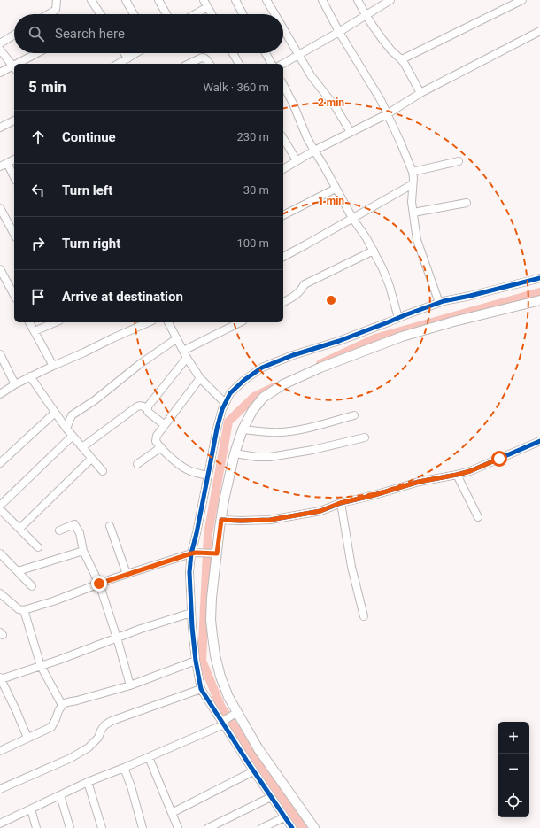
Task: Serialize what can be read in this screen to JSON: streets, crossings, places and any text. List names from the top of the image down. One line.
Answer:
{"page":{"search":"Search here","heading":["5 min","Walk · 360 m"],"list":[["Continue","230 m"],["Turn left","30 m"],["Turn right","100 m"],"Arrive at destination"],"map_buttons":["+","−"]},"rings":["2 min","1 min"]}
